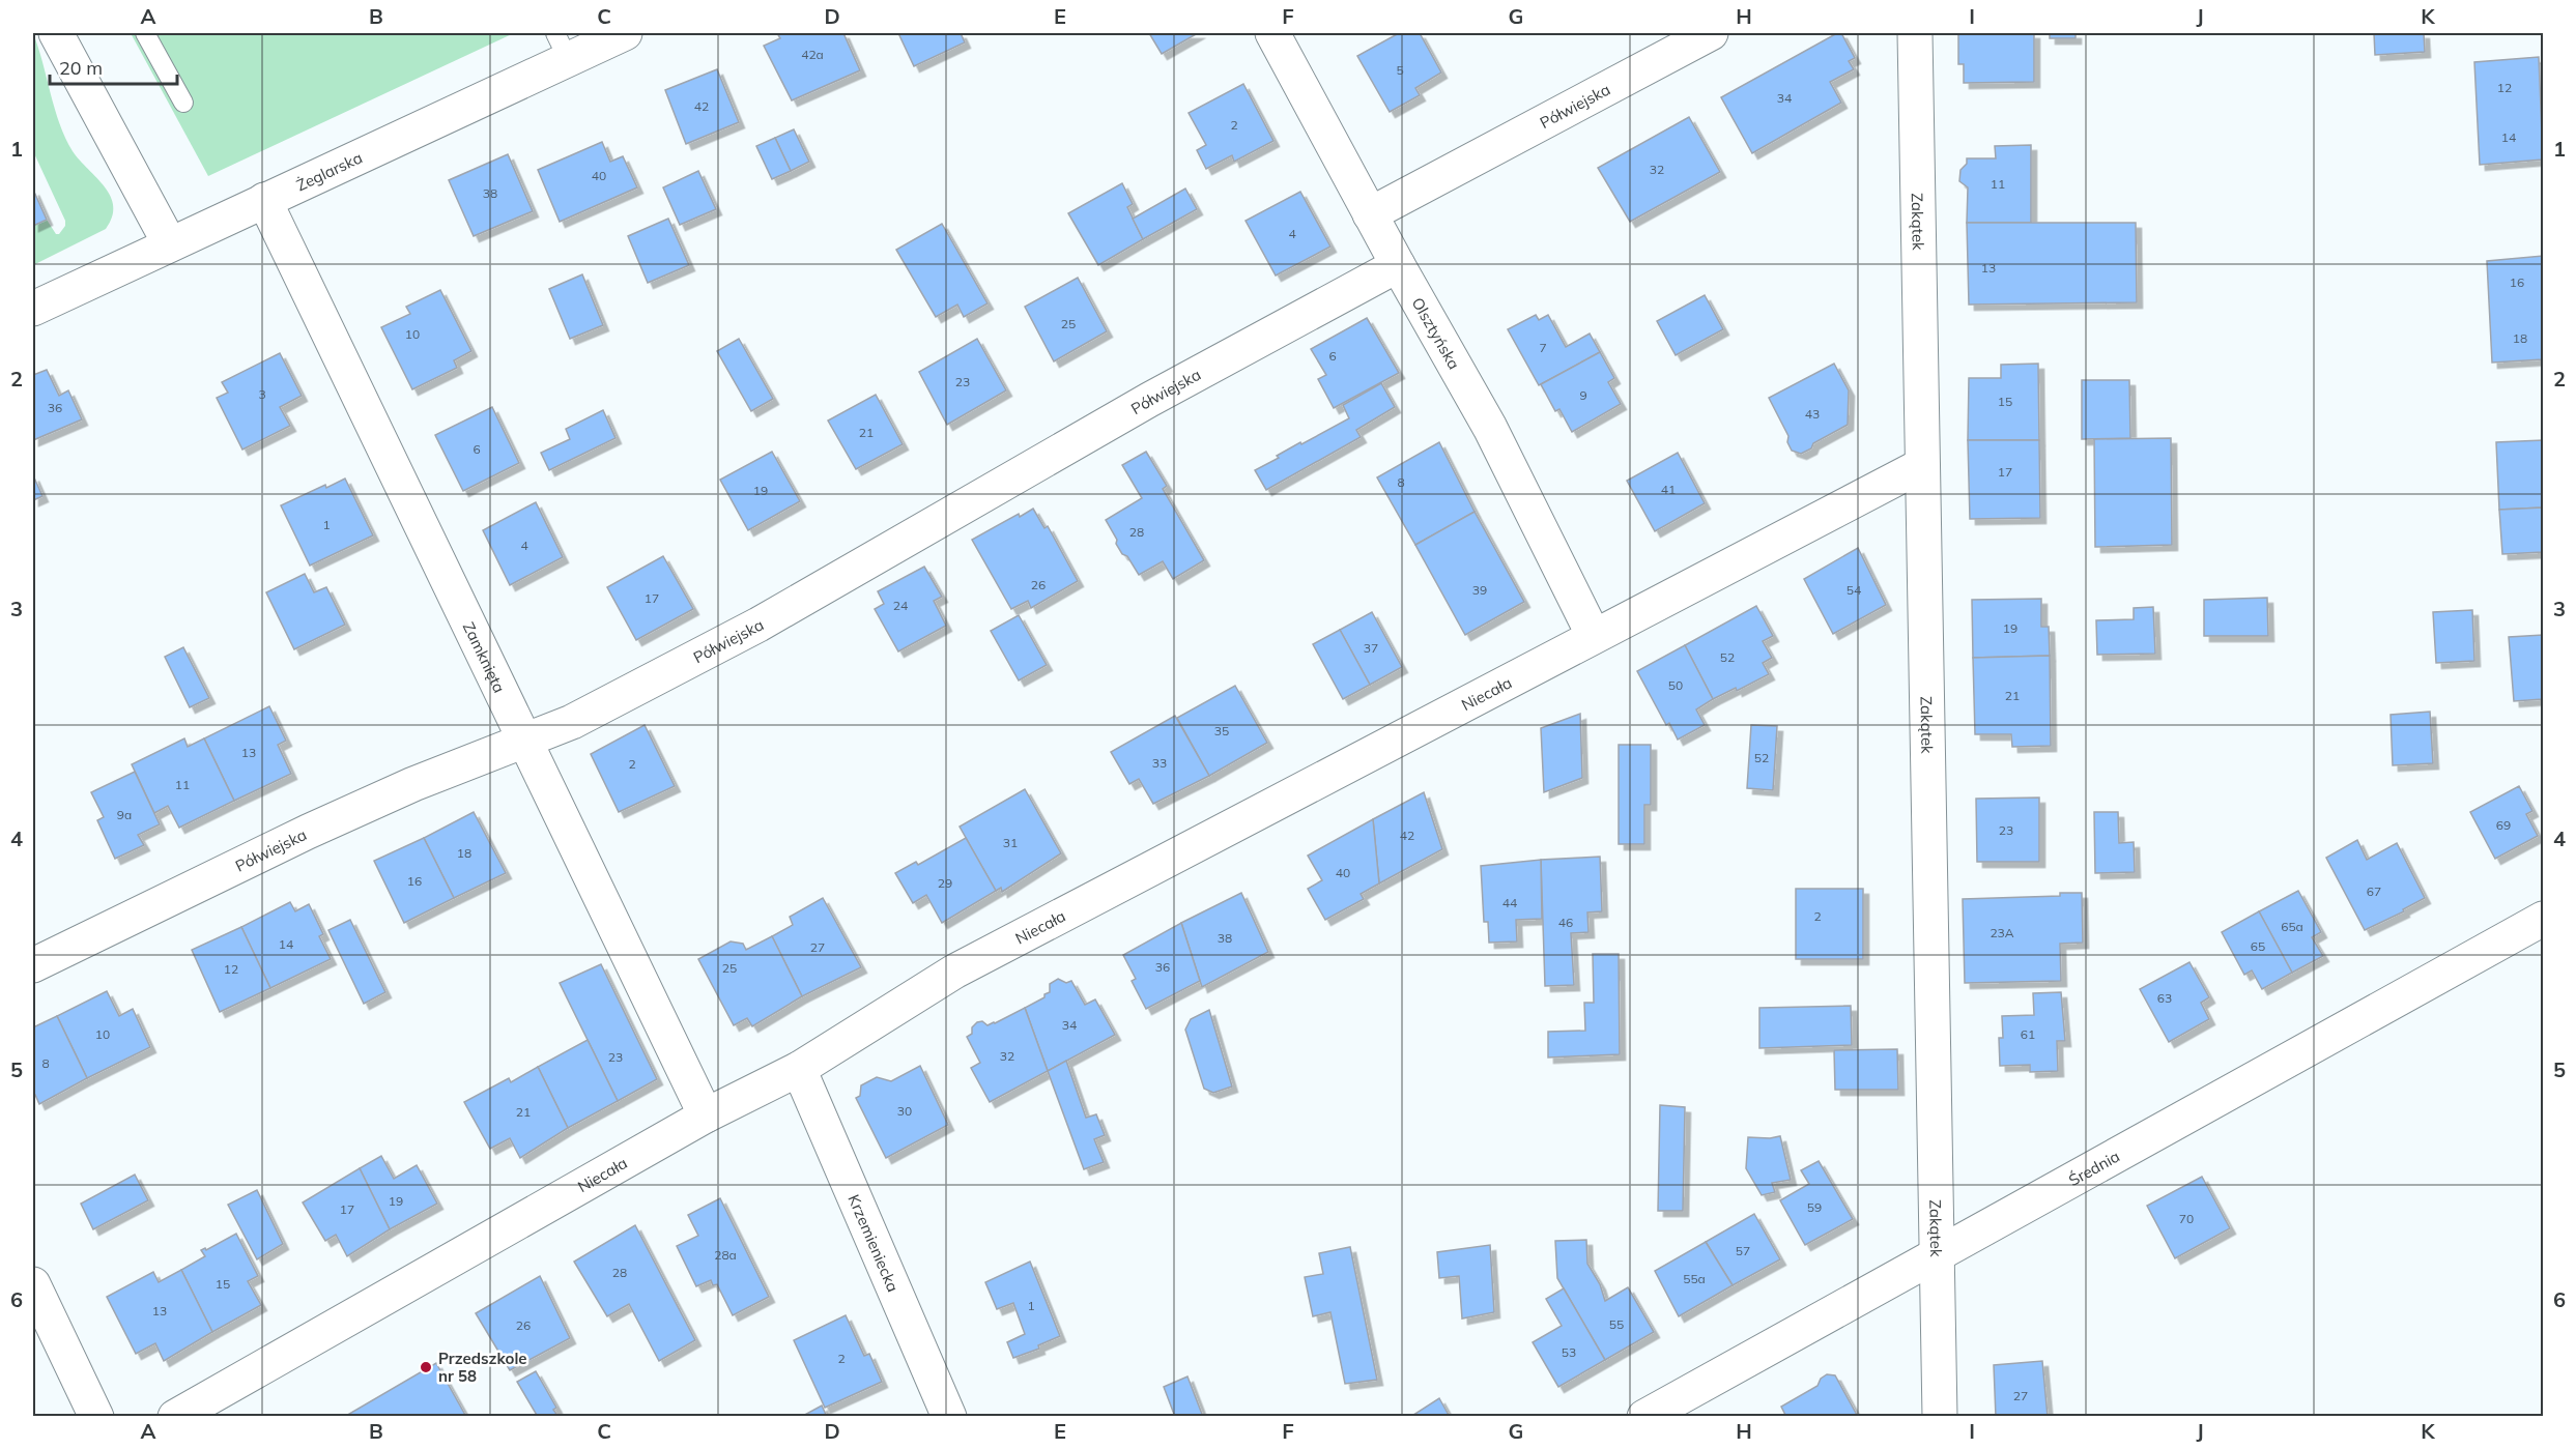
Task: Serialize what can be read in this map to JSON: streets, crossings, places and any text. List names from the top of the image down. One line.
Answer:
{"streets":{"street":["Półwiejska","Żeglarska","Zakątek","Olsztyńska","Zamknięta","Niecała","Średnia","Krzemieniecka"]},"crossings":[["Półwiejska","Olsztyńska"],["Półwiejska","Zamknięta"],["Żeglarska","Zamknięta"],["Zakątek","Niecała"],["Zakątek","Średnia"],["Olsztyńska","Niecała"],["Zamknięta","Niecała"],["Niecała","Krzemieniecka"]],"places":["Przedszkole nr 58"],"house_numbers":["42a","5","12","34","42","2","14","32","40","11","38","4","13","16","25","10","18","7","6","23","3","9","15","36","43","21","6","17","8","41","19","1","28","4","26","39","54","17","24","19","37","52","50","21","35","13","52","33","2","11","9a","69","23","42","31","18","40","16","29","67","44","2","46","65a","23A","38","14","65","27","36","25","12","63","34","10","61","32","23","8","30","21","19","59","17","70","57","28a","28","55a","15","1","13","55","26","53","2","27"],"scale_bar":"20 m","grid":{"columns":["A","B","C","D","E","F","G","H","I","J","K"],"rows":["1","2","3","4","5","6"]}}
